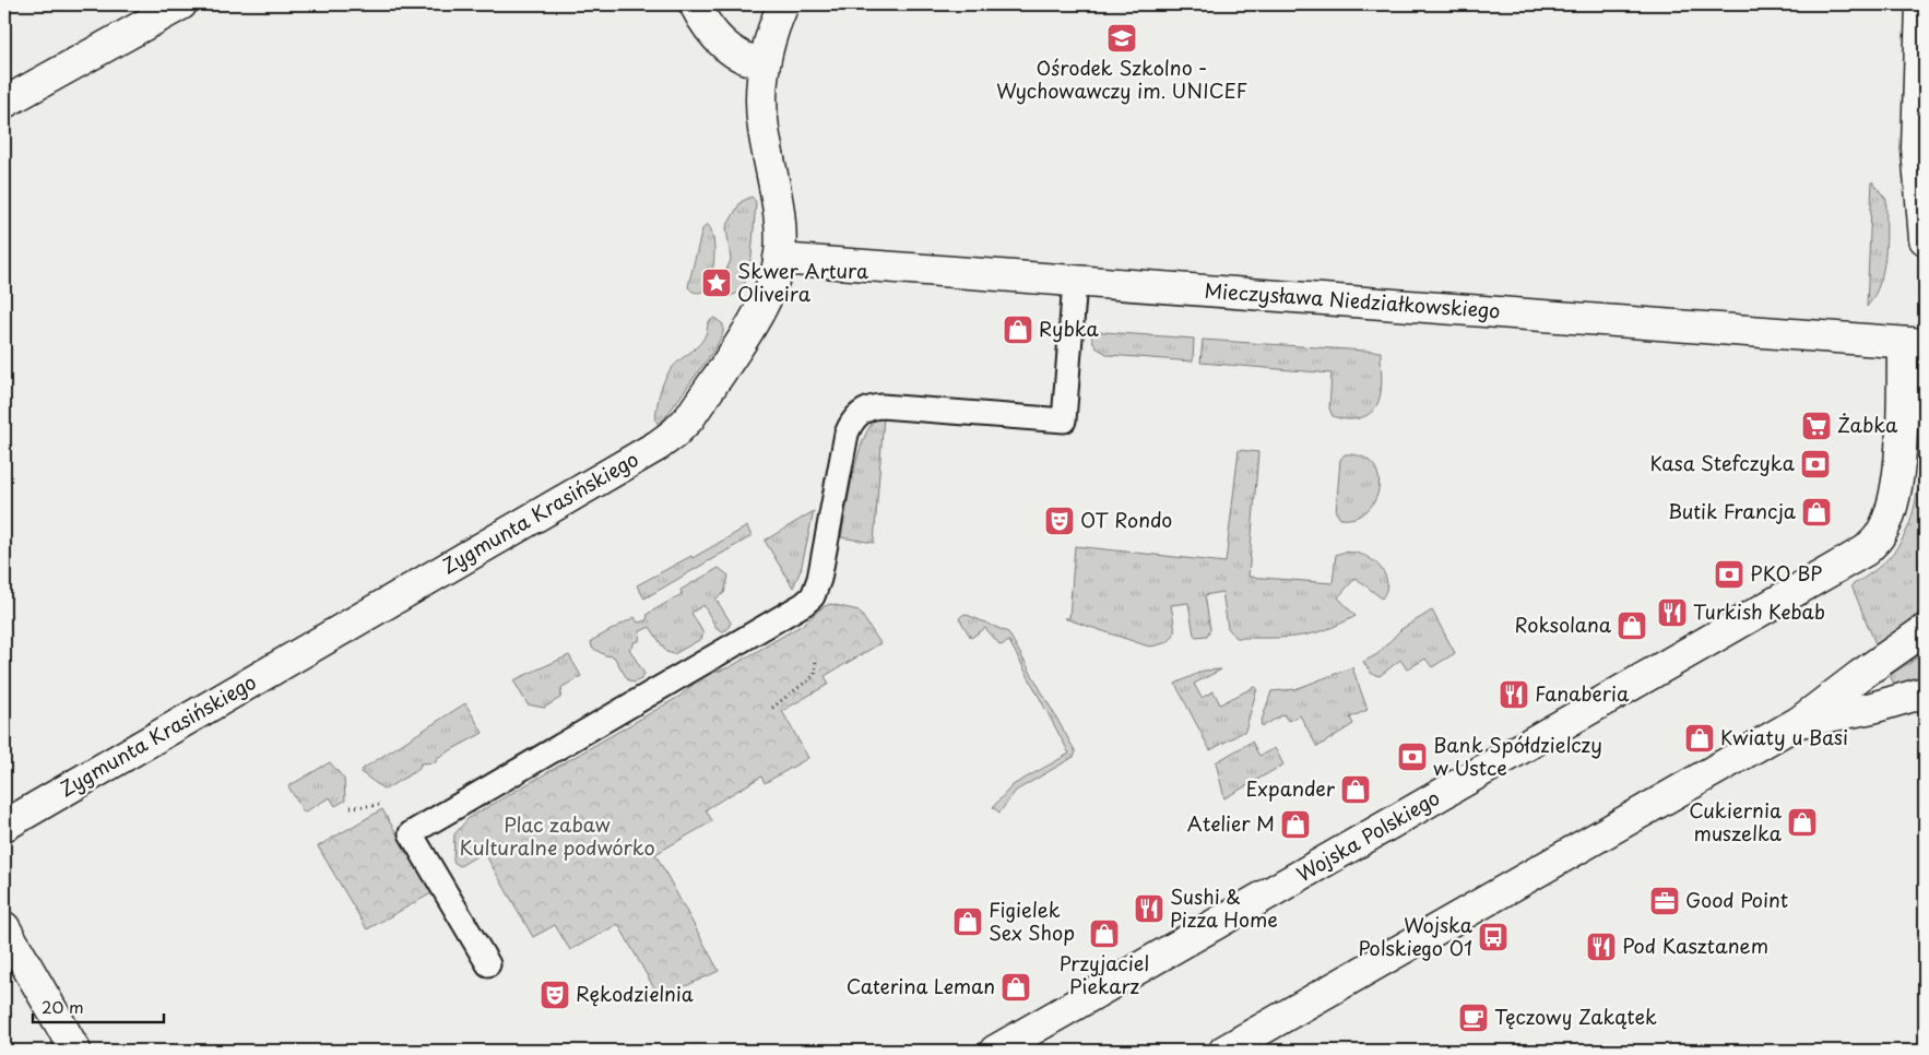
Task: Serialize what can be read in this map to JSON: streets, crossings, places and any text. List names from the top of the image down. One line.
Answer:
{"streets":{"street":["Mieczysława Niedziałkowskiego","Zygmunta Krasińskiego","Wojska Polskiego"]},"crossings":[["Mieczysława Niedziałkowskiego","Zygmunta Krasińskiego"],["Mieczysława Niedziałkowskiego","Wojska Polskiego"]],"parks":["Plac zabaw Kulturalne podwórko"],"places":{"school or university":["Ośrodek Szkolno - Wychowawczy im. UNICEF"],"place":["Skwer Artura Oliveira"],"shop":["Rybka","Butik Francja","Roksolana","Kwiaty u Basi","Expander","Cukiernia muszelka","Atelier M","Figielek Sex Shop","Przyjaciel Piekarz","Caterina Leman"],"supermarket":["Żabka"],"bank":["Kasa Stefczyka","PKO BP","Bank Spółdzielczy w Ustce"],"theatre":["OT Rondo","Rękodzielnia"],"restaurant":["Turkish Kebab","Fanaberia","Sushi & Pizza Home","Pod Kasztanem"],"office":["Good Point"],"bus stop":["Wojska Polskiego 01"],"cafe":["Tęczowy Zakątek"]},"scale_bar":"20 m"}
